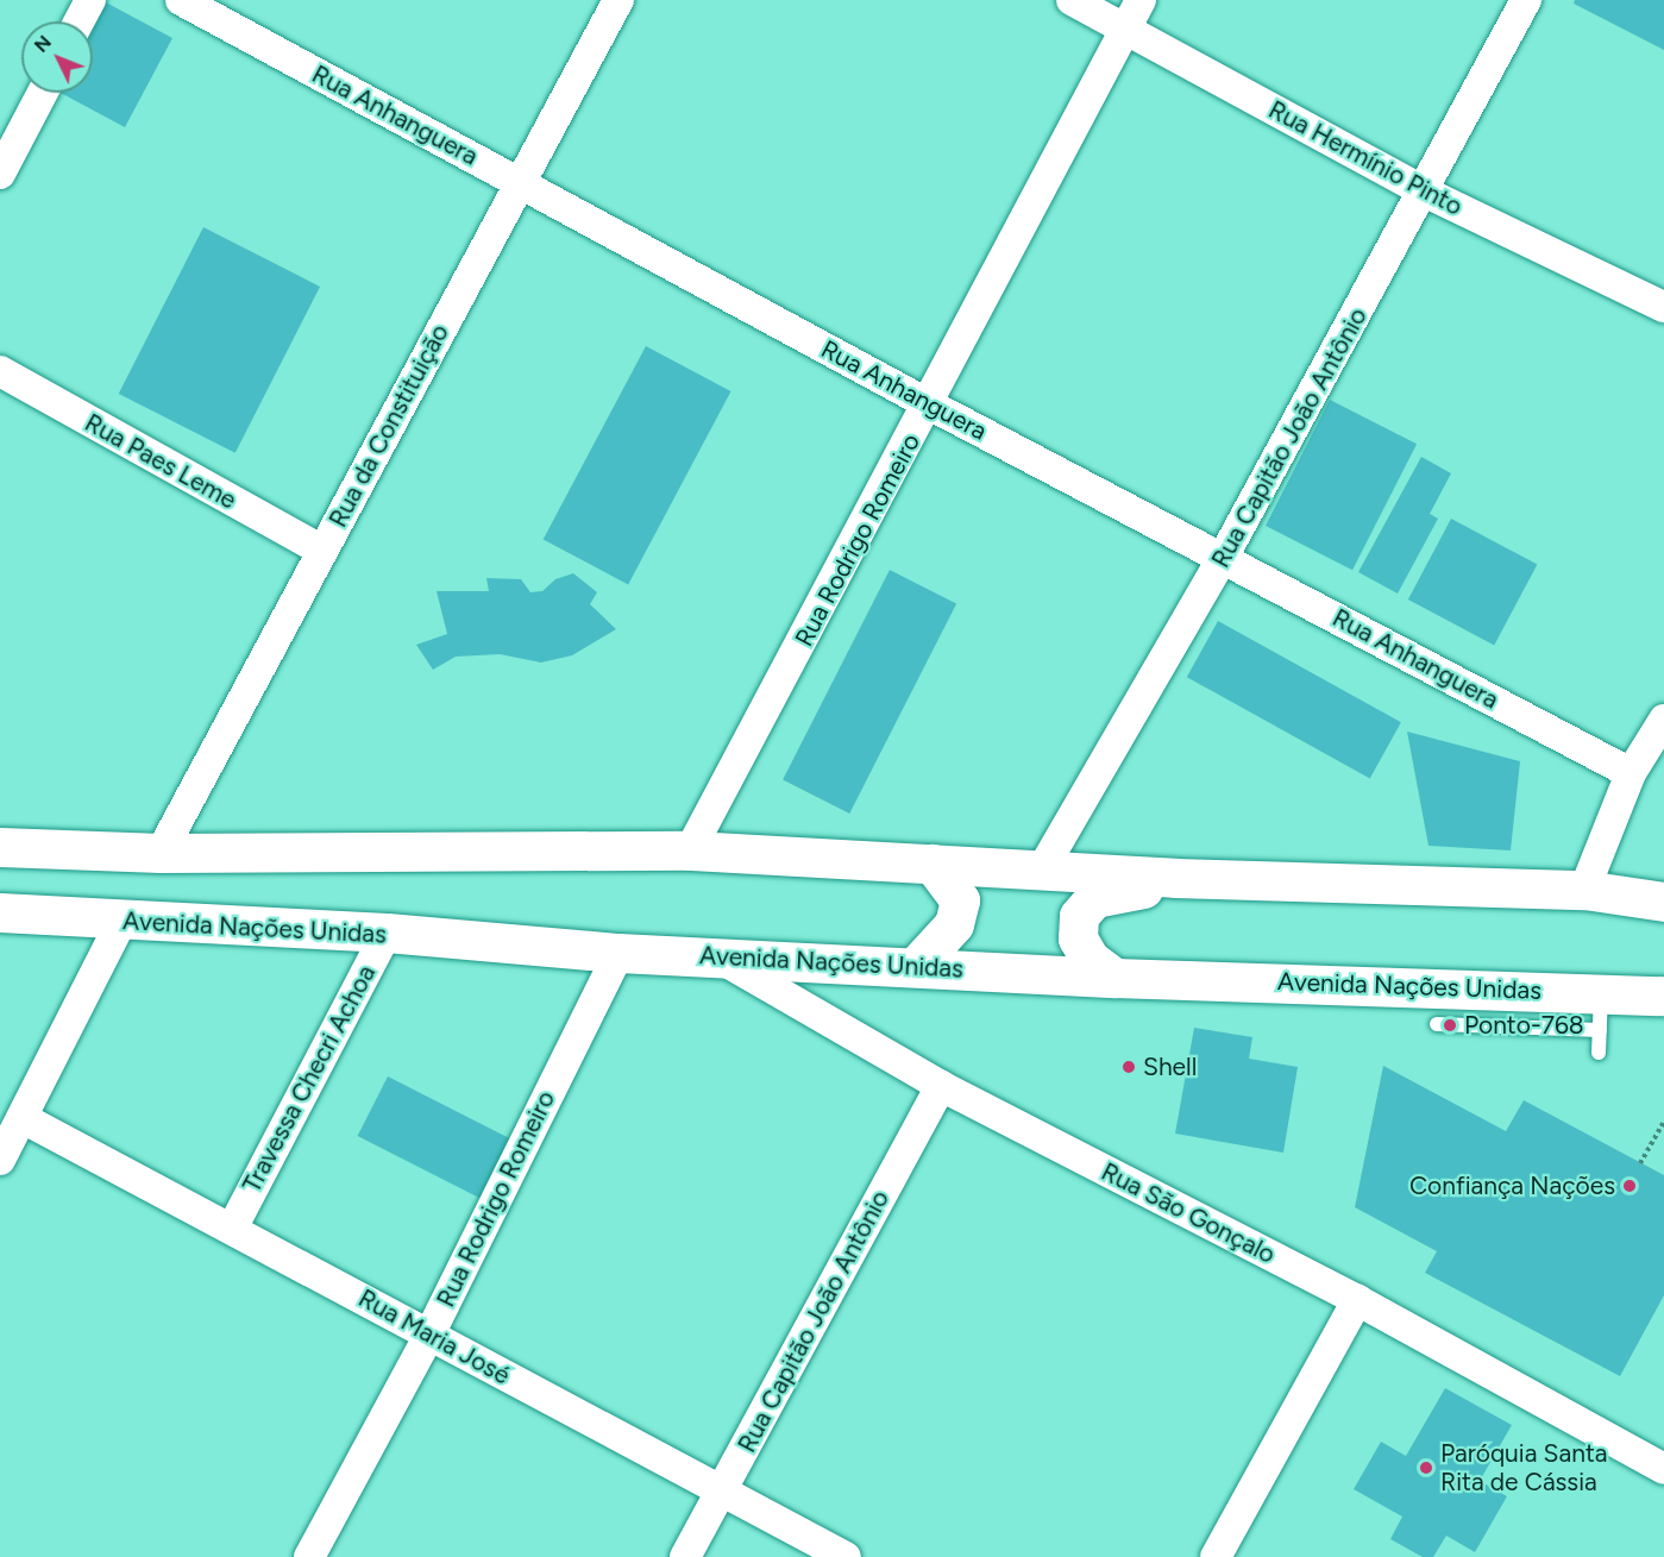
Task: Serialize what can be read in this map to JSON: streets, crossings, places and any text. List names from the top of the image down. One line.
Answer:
{"streets":{"main road":["Avenida Nações Unidas"],"street":["Rua Anhanguera","Rua Hermínio Pinto","Rua da Constituição","Rua Capitão João Antônio","Rua Paes Leme","Rua Rodrigo Romeiro","Travessa Checri Achoa","Rua São Gonçalo","Rua Maria José"]},"crossings":[["Rua Anhanguera","Rua da Constituição"],["Rua Anhanguera","Rua Capitão João Antônio"],["Rua Anhanguera","Rua Rodrigo Romeiro"],["Rua Hermínio Pinto","Rua Capitão João Antônio"],["Rua Hermínio Pinto","Rua Rodrigo Romeiro"],["Rua da Constituição","Rua Paes Leme"],["Rua Capitão João Antônio","Rua São Gonçalo"],["Rua Capitão João Antônio","Rua Maria José"],["Rua Rodrigo Romeiro","Avenida Nações Unidas"],["Rua Rodrigo Romeiro","Rua Maria José"],["Avenida Nações Unidas","Travessa Checri Achoa"],["Avenida Nações Unidas","Rua São Gonçalo"],["Travessa Checri Achoa","Rua Maria José"]],"places":["Ponto-768","Shell","Confiança Nações","Paróquia Santa Rita de Cássia"],"north":"top left"}
